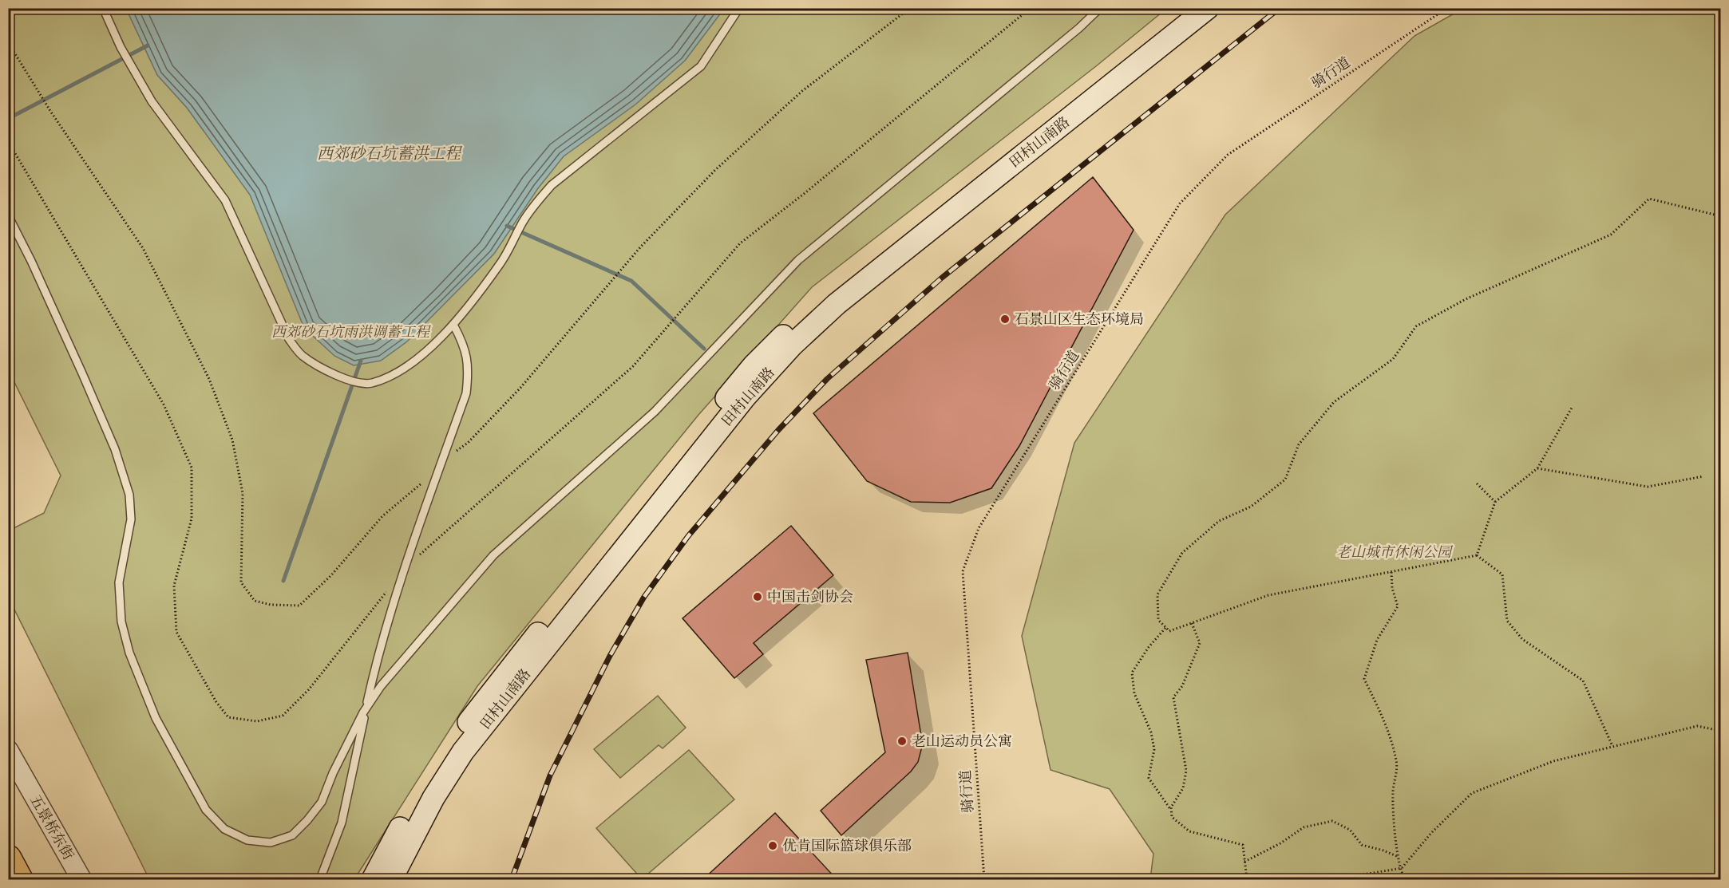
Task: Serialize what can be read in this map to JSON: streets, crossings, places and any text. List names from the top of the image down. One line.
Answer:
{"streets":{"main road":["田村山南路"],"street":["五景桥东街"],"path":["骑行道"]},"water":["西郊砂石坑蓄洪工程"],"parks":["西郊砂石坑雨洪调蓄工程","老山城市休闲公园"],"places":["石景山区生态环境局","中国击剑协会","老山运动员公寓","优肯国际篮球俱乐部"]}
